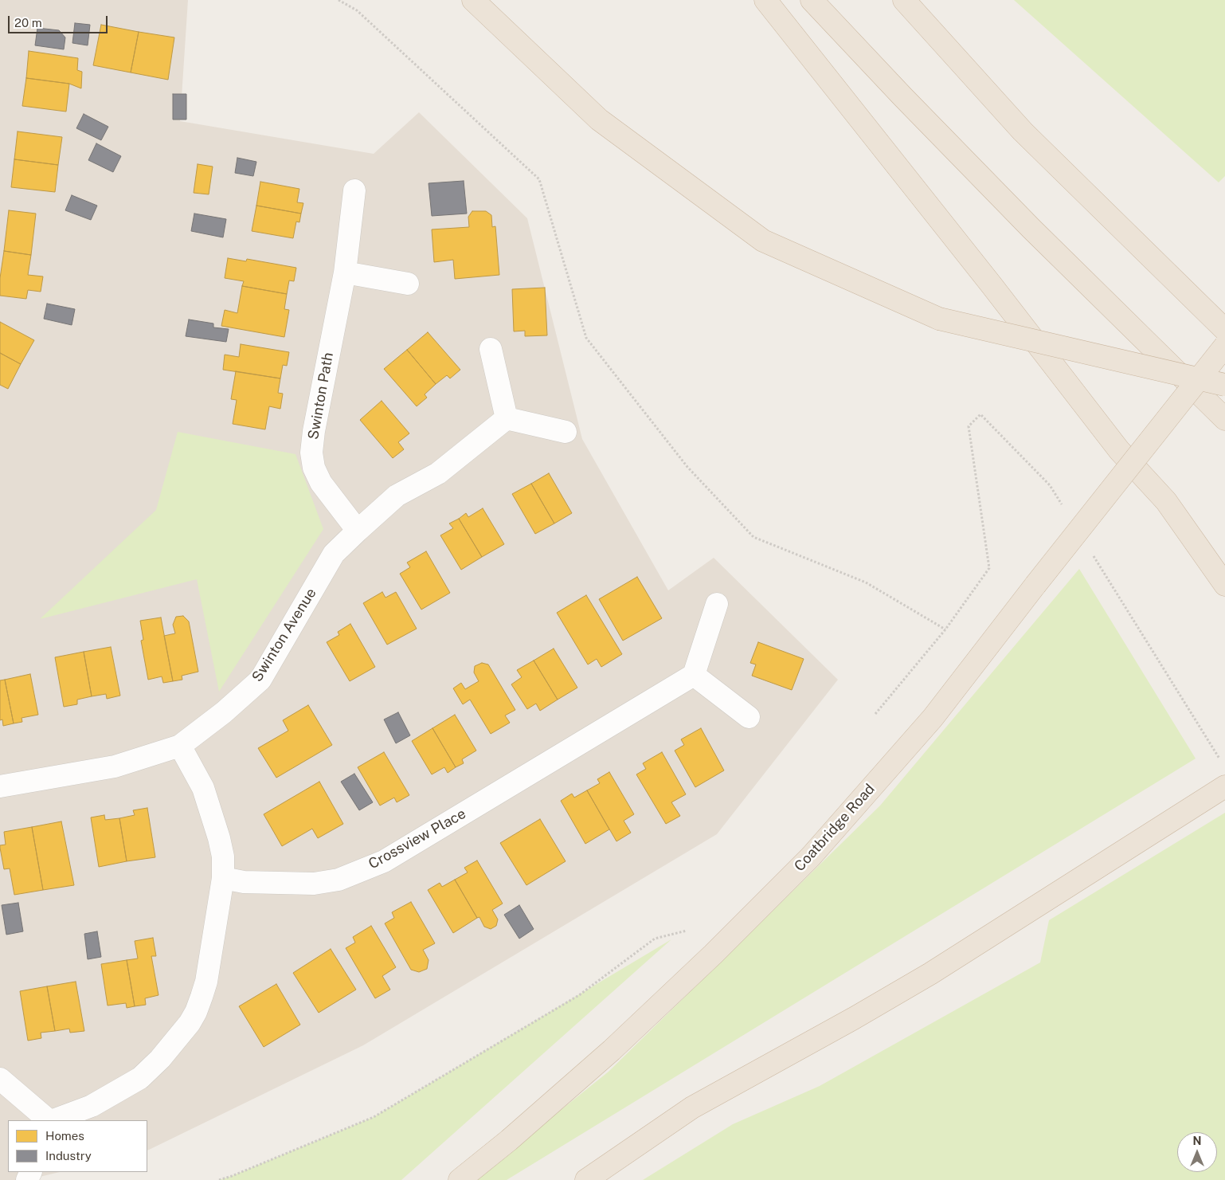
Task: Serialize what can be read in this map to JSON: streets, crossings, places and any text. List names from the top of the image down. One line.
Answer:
{"streets":{"highway":["Coatbridge Road"],"street":["Swinton Path","Swinton Avenue","Crossview Place"]},"crossings":[["Swinton Path","Swinton Avenue"]],"legend":["Homes","Industry"],"scale_bar":"20 m","north":"top"}
